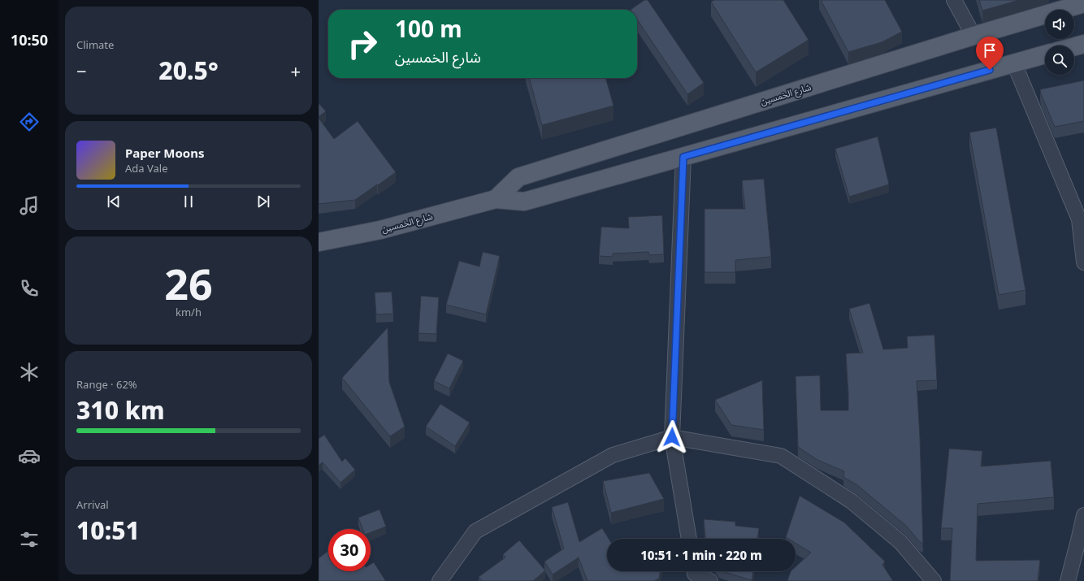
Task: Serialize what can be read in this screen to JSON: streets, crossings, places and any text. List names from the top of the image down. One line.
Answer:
{"streets":{"main road":["شارع الخمسين"]},"page":{"tabs":"10:50","tile":["Climate",["26","km/h"],["Range · 62%","310 km"],["Arrival","10:51"]],"turn":["100 m","شارع الخمسين"],"heat":["−","20.5°","+"],"song":["Paper Moons","Ada Vale"],"limit":"30","trip":"10:51 · 1 min · 220 m"}}
